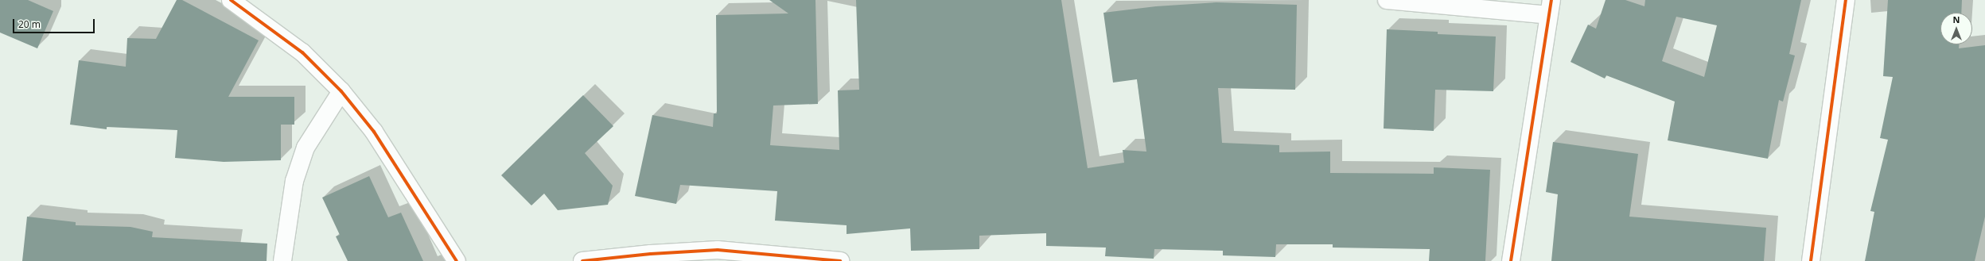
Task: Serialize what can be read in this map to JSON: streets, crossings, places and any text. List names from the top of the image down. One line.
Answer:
{"scale_bar":"20 m","north":"top"}
